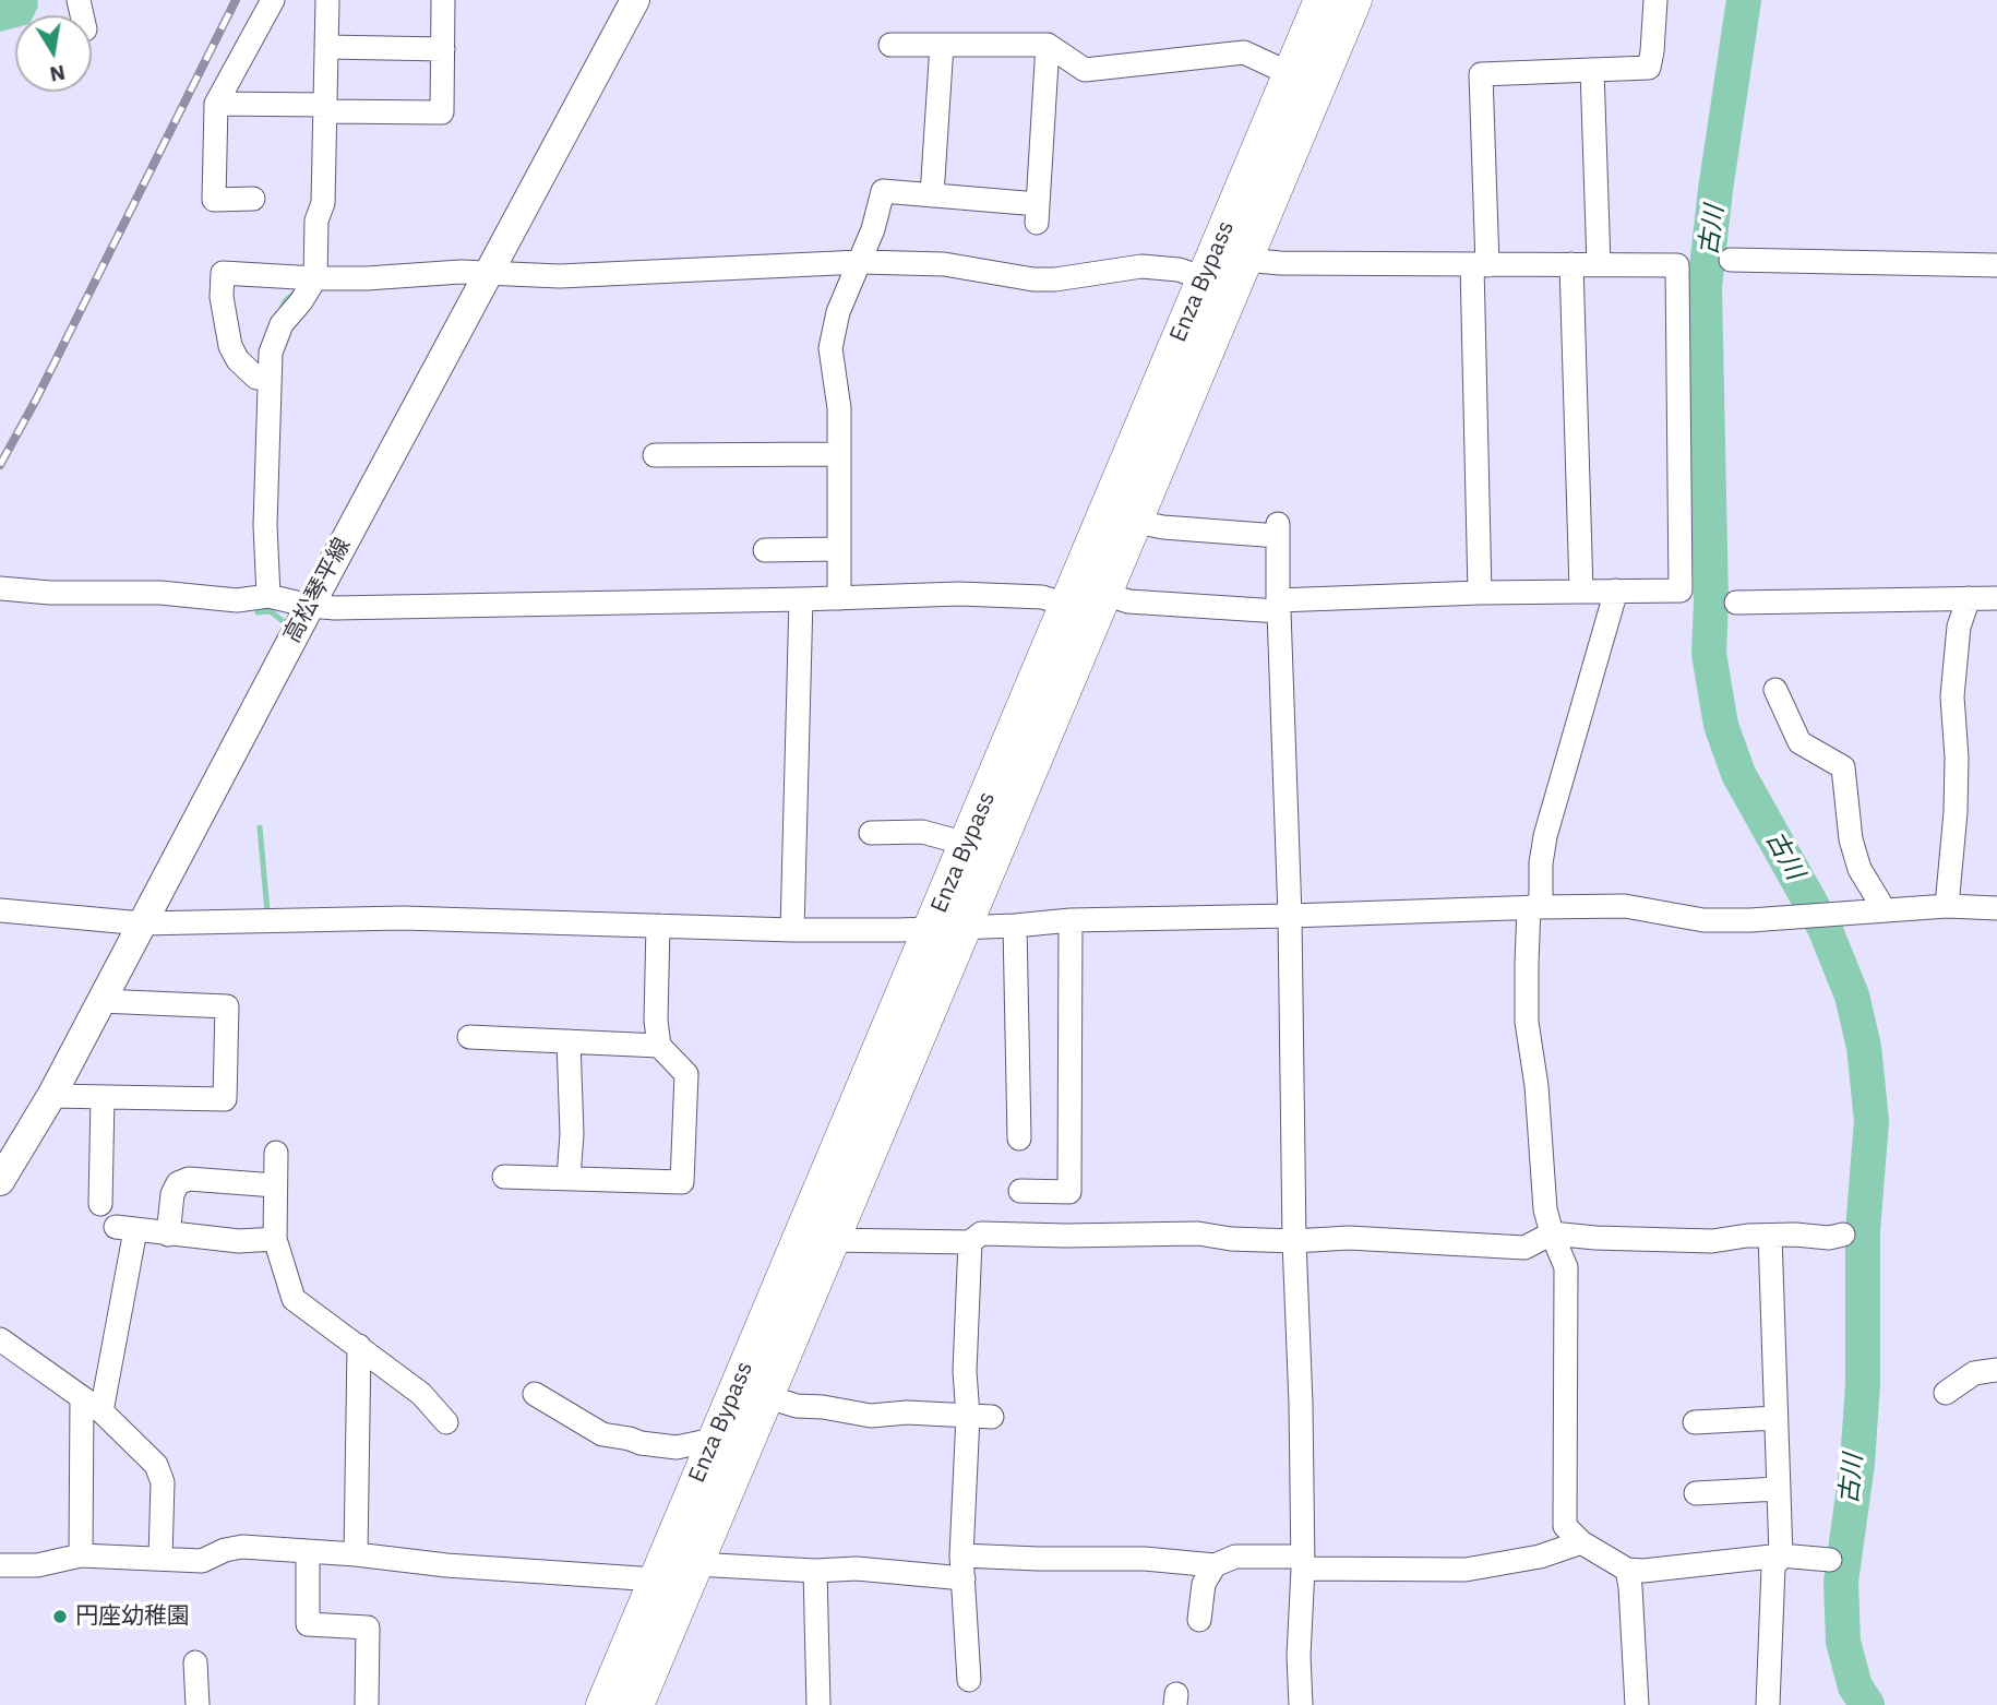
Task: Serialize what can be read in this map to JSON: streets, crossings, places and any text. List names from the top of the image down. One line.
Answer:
{"streets":{"highway":["Enza Bypass"],"main road":["高松琴平線"]},"water":["古川"],"places":["円座幼稚園"],"north":"bottom"}
